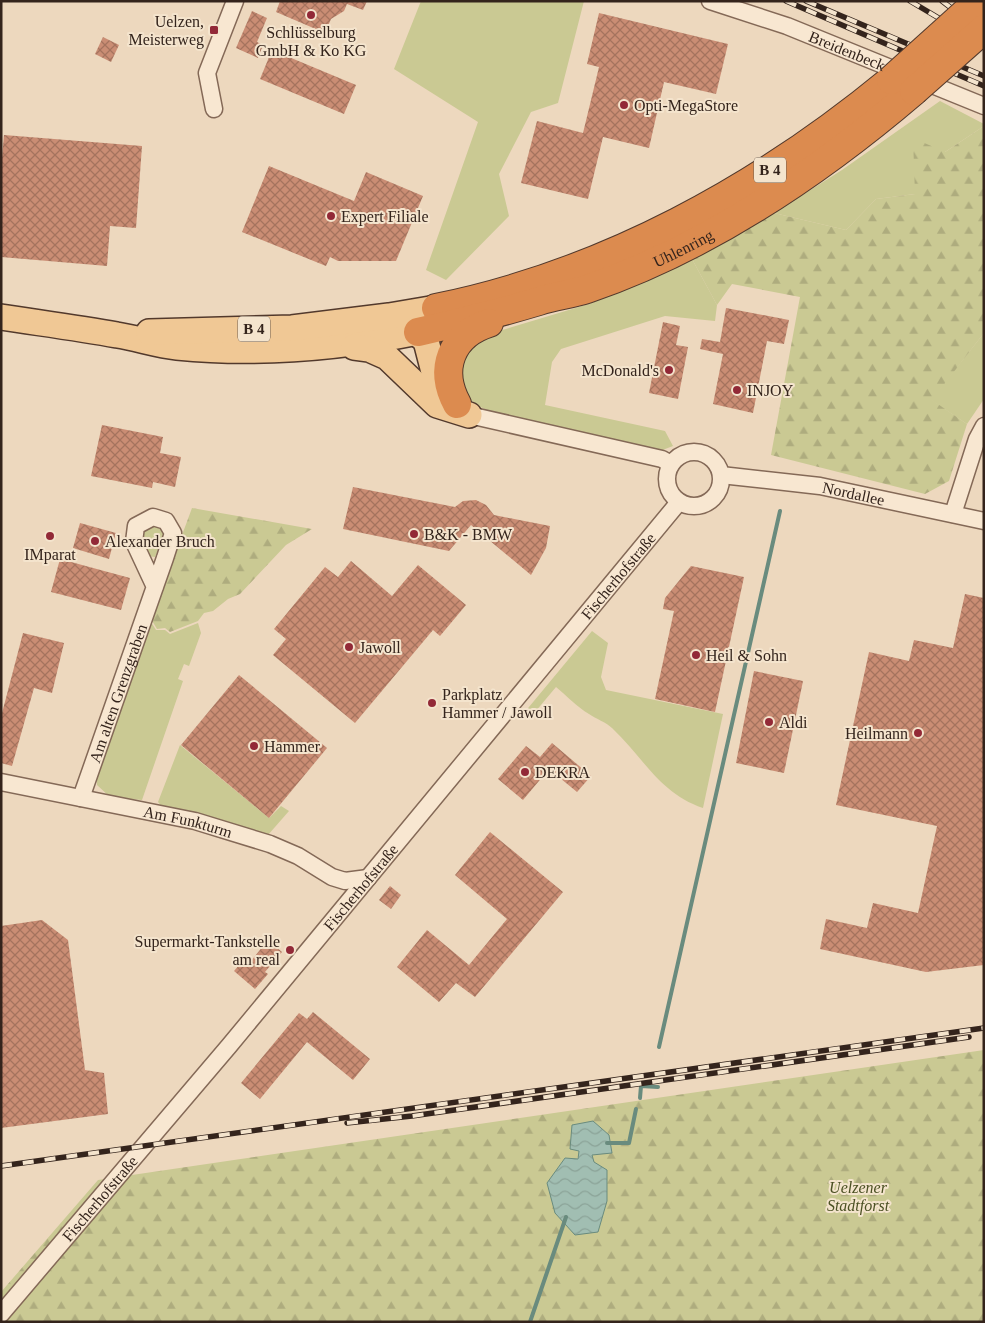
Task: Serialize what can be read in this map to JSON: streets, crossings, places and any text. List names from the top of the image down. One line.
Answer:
{"streets":{"highway":["B 4","Uhlenring"],"street":["Breidenbeck","Nordallee","Fischerhofstraße","Am alten Grenzgraben","Am Funkturm"]},"crossings":[["B 4","Uhlenring"],["Nordallee","Fischerhofstraße"],["Fischerhofstraße","Am Funkturm"],["Am alten Grenzgraben","Am Funkturm"]],"parks":["Uelzener Stadtforst"],"places":{"other":["Schlüsselburg GmbH & Ko KG","Opti-MegaStore","Expert Filiale","McDonald's","INJOY","B&K - BMW","IMparat","Alexander Bruch","Jawoll","Heil & Sohn","Parkplatz Hammer / Jawoll","Aldi","Heilmann","Hammer","DEKRA","Supermarkt-Tankstelle am real"],"transit":["Uelzen, Meisterweg"]}}
